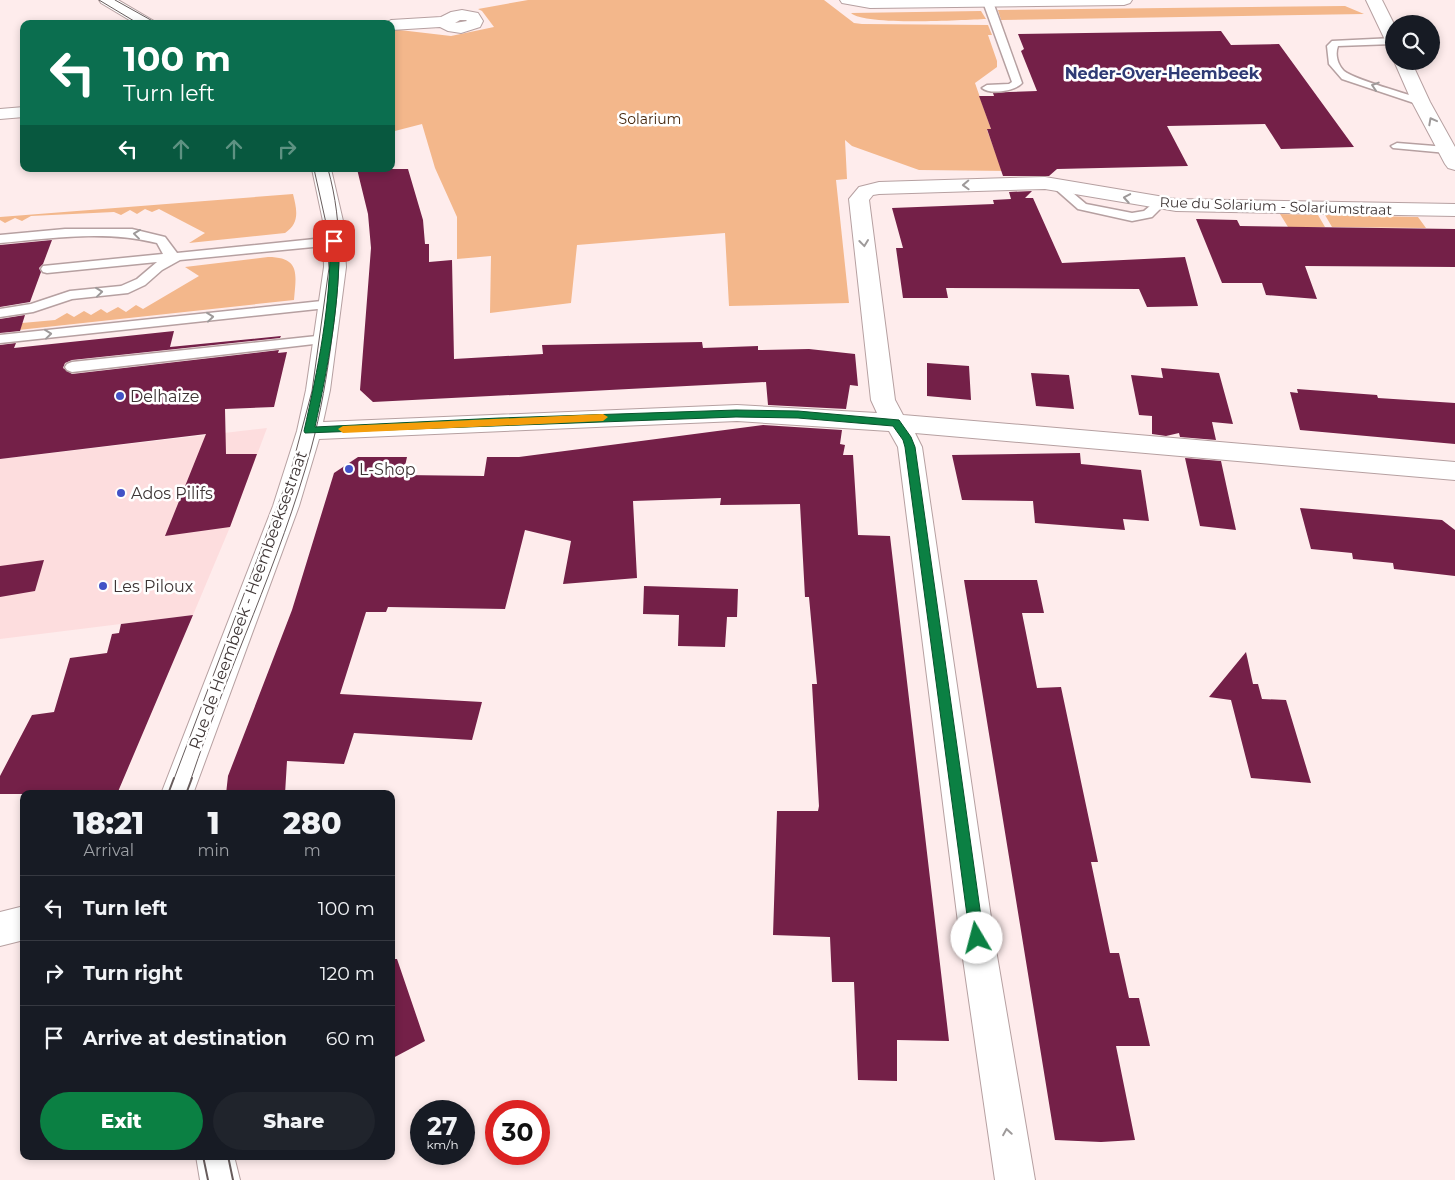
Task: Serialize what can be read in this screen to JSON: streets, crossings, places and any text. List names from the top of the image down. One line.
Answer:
{"streets":{"street":["Rue du Solarium - Solariumstraat","Rue de Heembeek - Heembeeksestraat"]},"districts":["Neder-Over-Heembeek"],"parks":["Solarium"],"places":["Delhaize","L-Shop","Ados Pilifs","Les Piloux"],"page":{"turn":["100 m","Turn left"],"eta":["18:21","Arrival","1","min","280","m"],"list":[{"name":"Turn left","value":"100 m"},{"name":"Turn right","value":"120 m"},{"name":"Arrive at destination","value":"60 m"}],"buttons":["Exit","Share"],"speed":"27 km/h","limit":"30"}}
